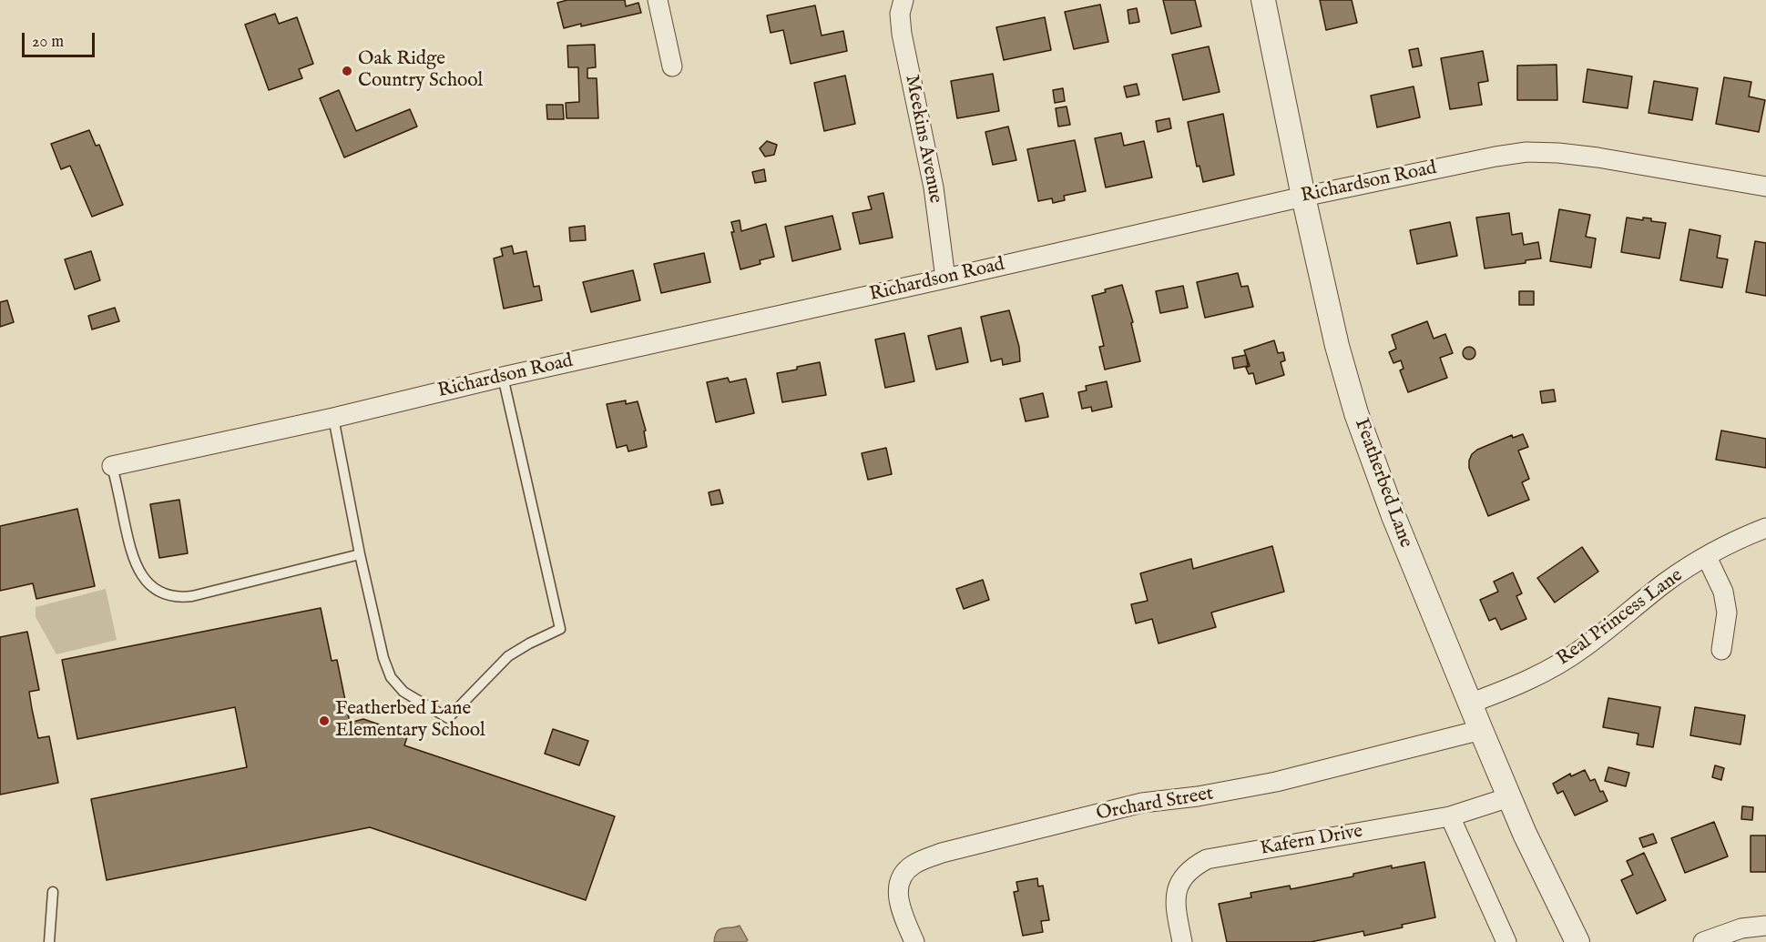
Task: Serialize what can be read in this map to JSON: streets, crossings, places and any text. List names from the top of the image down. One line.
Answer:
{"streets":{"street":["Meekins Avenue","Richardson Road","Featherbed Lane","Real Princess Lane","Orchard Street","Kafern Drive"]},"crossings":[["Meekins Avenue","Richardson Road"],["Richardson Road","Featherbed Lane"],["Featherbed Lane","Real Princess Lane"],["Featherbed Lane","Orchard Street"],["Featherbed Lane","Kafern Drive"]],"places":["Oak Ridge Country School","Featherbed Lane Elementary School"],"scale_bar":"20 m"}
